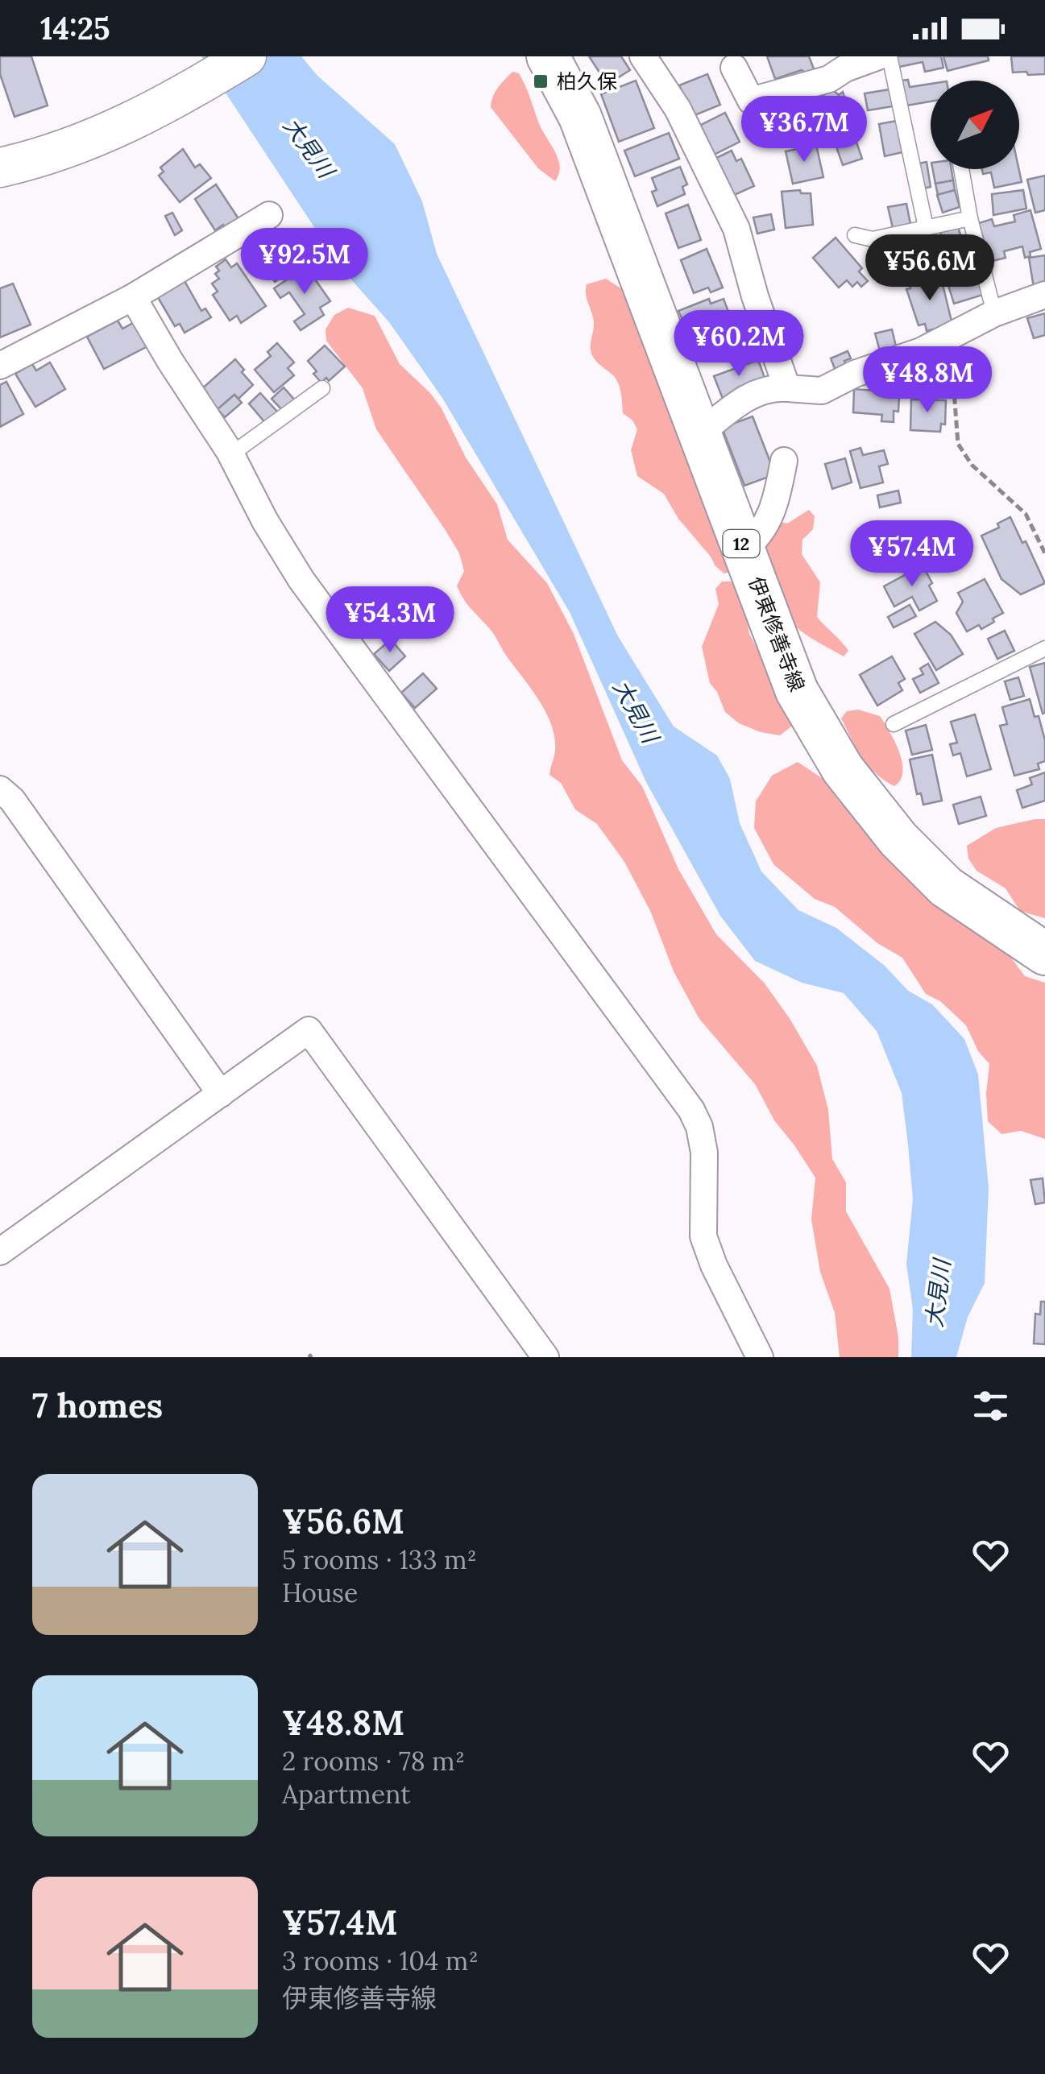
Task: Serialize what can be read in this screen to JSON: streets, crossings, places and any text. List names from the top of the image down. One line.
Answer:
{"streets":{"main road":["12","伊東修善寺線"]},"water":["大見川"],"places":{"transit":["柏久保"]},"north":"top right","page":{"status":"14:25","price":["¥36.7M","¥92.5M","¥56.6M","¥60.2M","¥48.8M","¥57.4M","¥54.3M"],"heading":"7 homes","list":[{"name":"¥56.6M","note":"5 rooms · 133 m² · House"},{"name":"¥48.8M","note":"2 rooms · 78 m² · Apartment"},{"name":"¥57.4M","note":"3 rooms · 104 m² · 伊東修善寺線"}]}}
